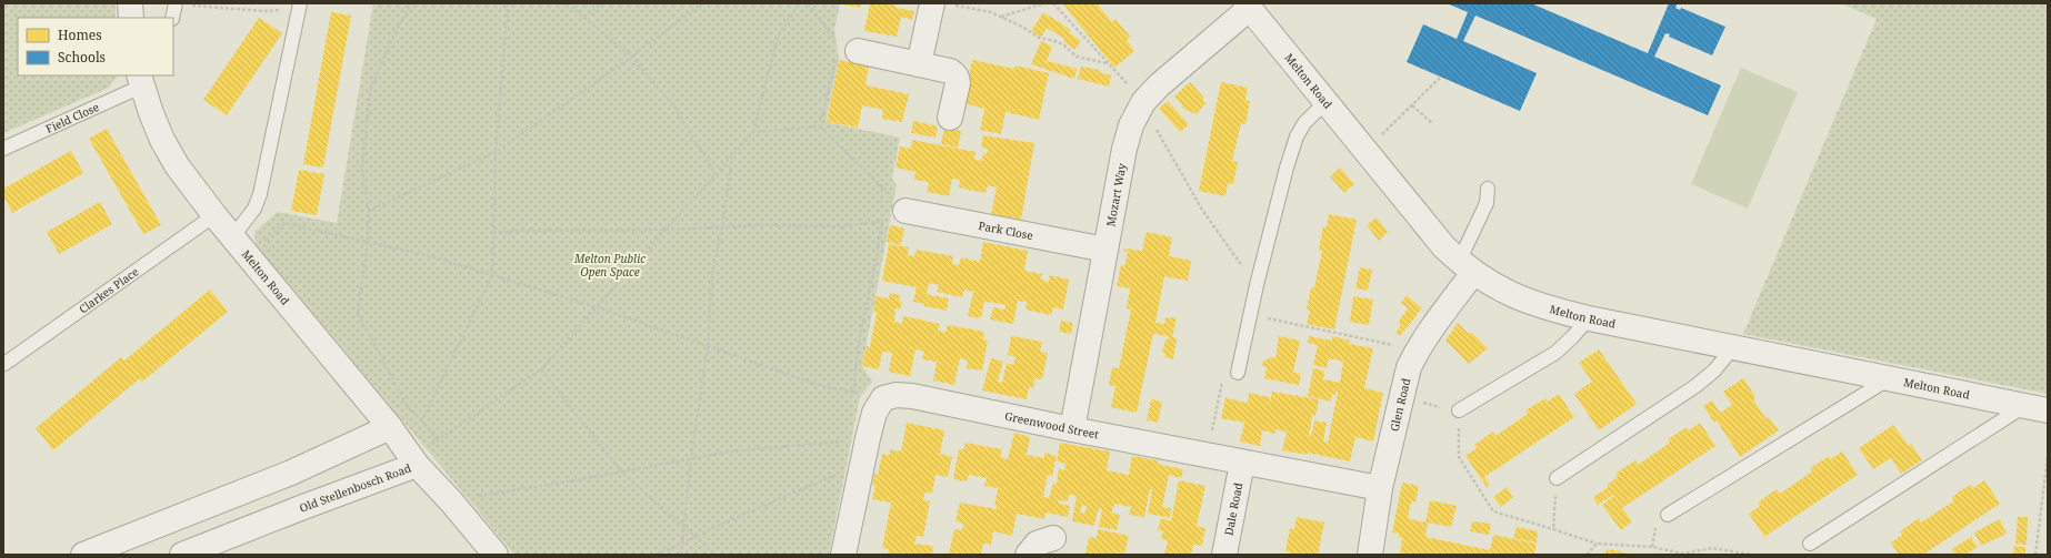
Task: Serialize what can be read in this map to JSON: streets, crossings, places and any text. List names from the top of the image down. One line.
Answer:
{"streets":{"street":["Melton Road","Mozart Way","Park Close","Glen Road","Greenwood Street","Old Stellenbosch Road","Dale Road"],"lane":["Field Close","Clarkes Place"]},"crossings":[["Melton Road","Field Close"],["Melton Road","Mozart Way"],["Melton Road","Clarkes Place"],["Melton Road","Glen Road"],["Melton Road","Old Stellenbosch Road"],["Mozart Way","Park Close"],["Mozart Way","Greenwood Street"],["Glen Road","Greenwood Street"],["Greenwood Street","Dale Road"]],"parks":["Melton Public Open Space"],"legend":["Homes","Schools"]}
